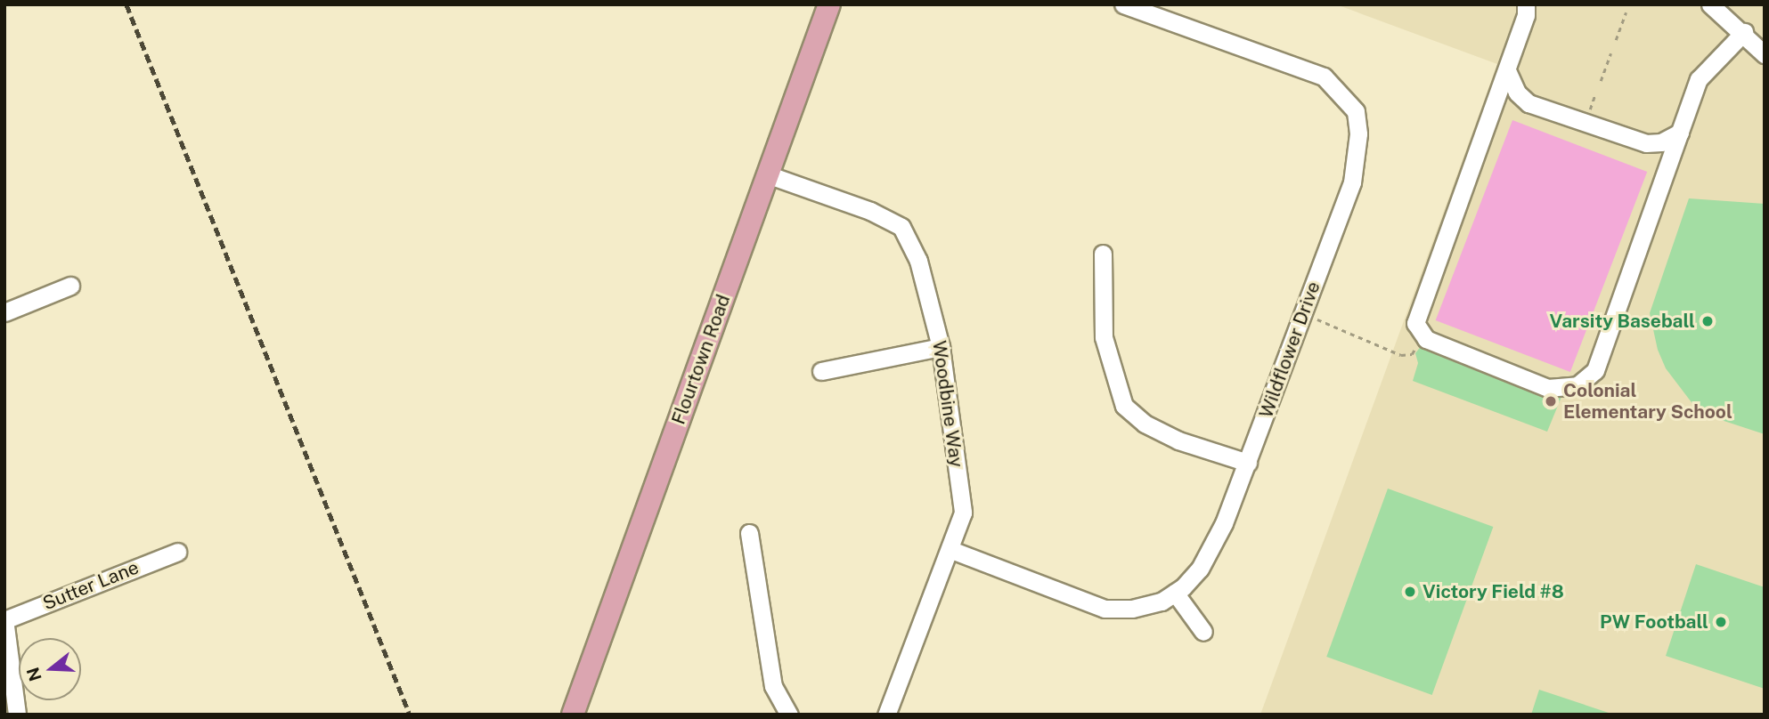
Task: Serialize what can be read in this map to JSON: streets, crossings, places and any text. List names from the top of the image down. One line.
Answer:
{"streets":{"main road":["Flourtown Road"],"street":["Wildflower Drive","Woodbine Way","Sutter Lane"]},"crossings":[["Wildflower Drive","Woodbine Way"],["Flourtown Road","Woodbine Way"]],"places":["Varsity Baseball","Colonial Elementary School","Victory Field #8","PW Football"],"north":"left"}
